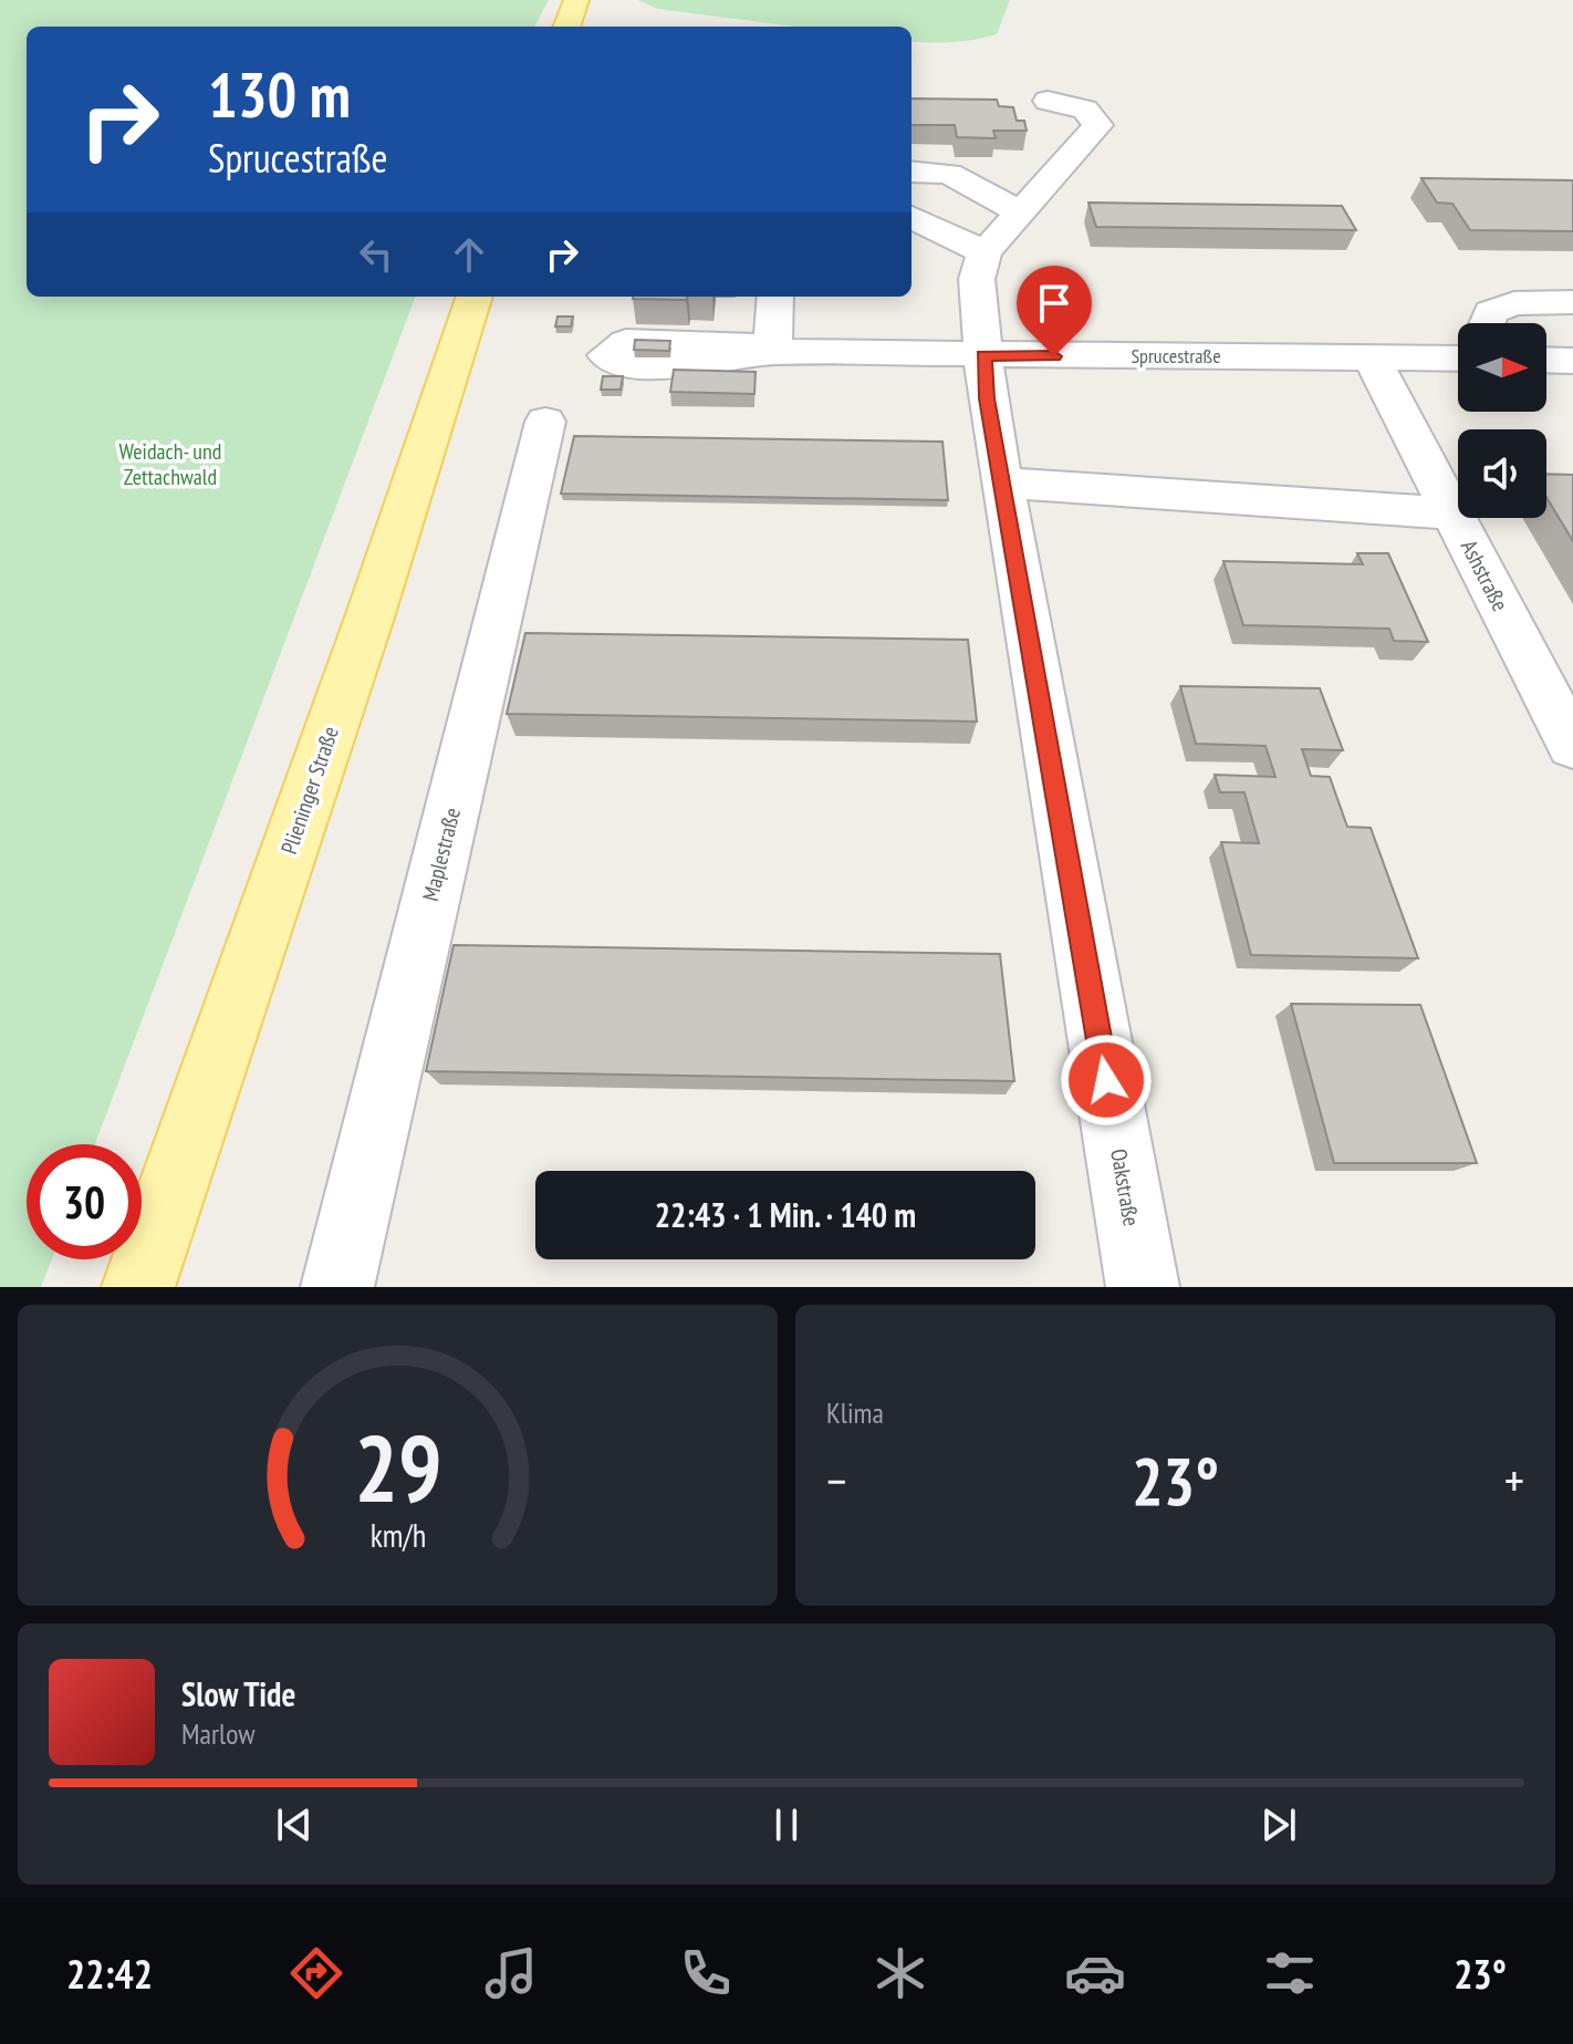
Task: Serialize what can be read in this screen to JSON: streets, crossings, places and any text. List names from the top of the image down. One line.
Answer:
{"streets":{"main road":["Plieninger Straße"],"street":["Sprucestraße","Ashstraße","Maplestraße","Oakstraße"]},"crossings":[["Sprucestraße","Ashstraße"],["Sprucestraße","Oakstraße"]],"parks":["Weidach- und Zettachwald"],"north":"right","page":{"turn":["130 m","Sprucestraße"],"limit":"30","trip":"22:43 · 1 Min. · 140 m","tile":"Klima","heat":["−","23°","+"],"song":["Slow Tide","Marlow"],"tabs":["22:42","23°"],"gauge":["29","km/h"]}}
